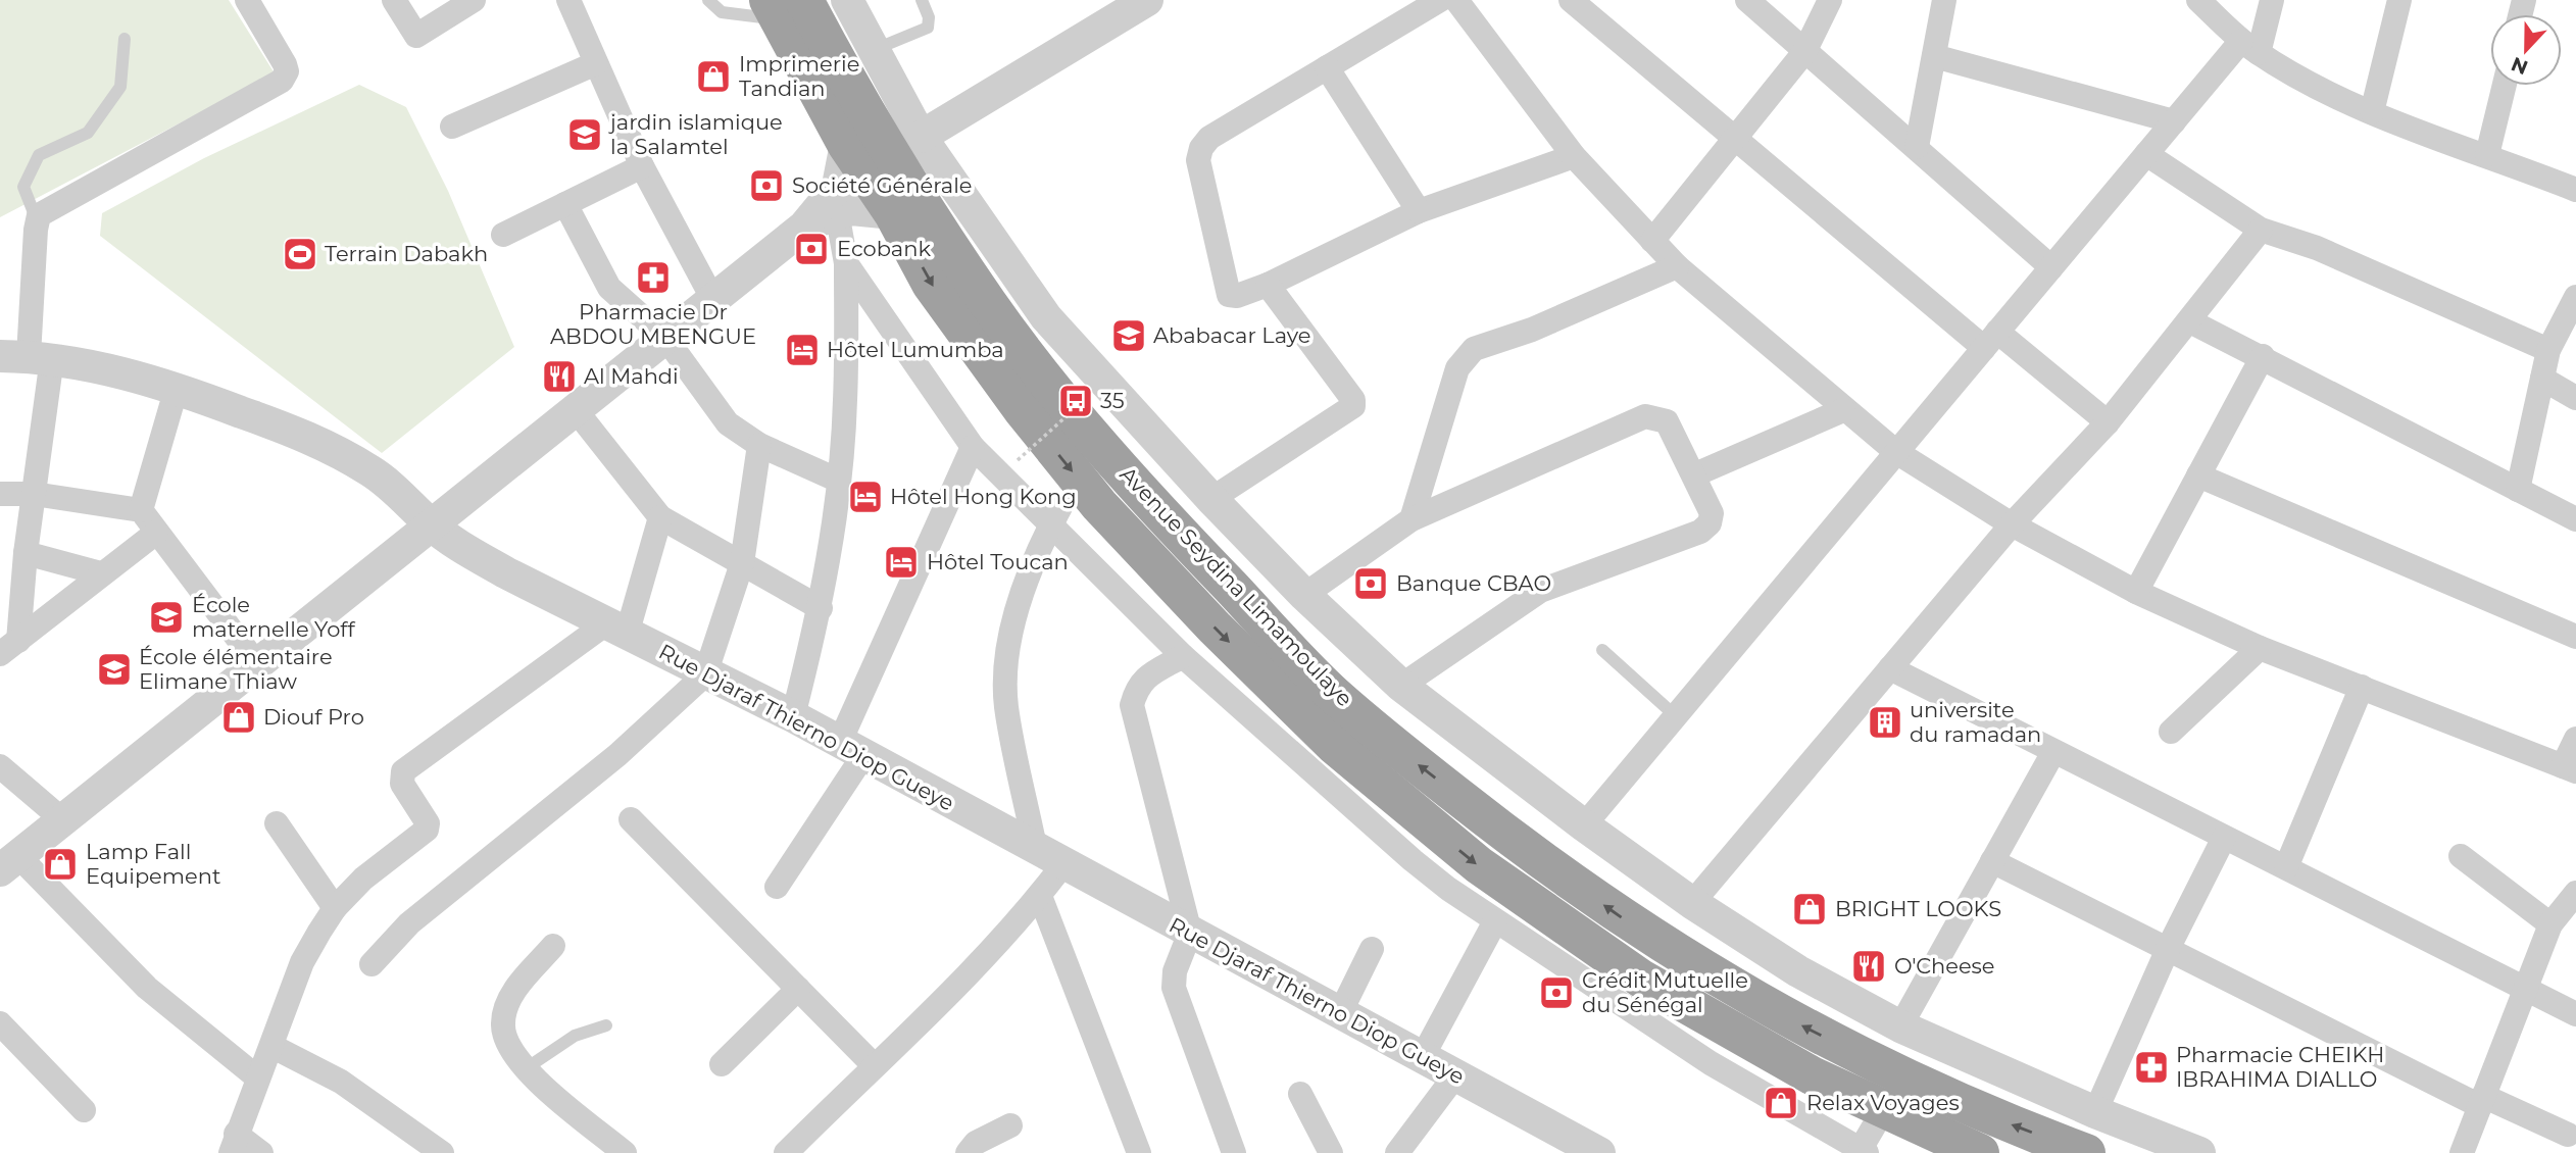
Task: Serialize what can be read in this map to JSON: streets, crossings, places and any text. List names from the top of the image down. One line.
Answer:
{"streets":{"highway":["Avenue Seydina Limamoulaye"],"street":["Rue Djaraf Thierno Diop Gueye"]},"places":{"shop":["Imprimerie Tandian","Diouf Pro","Lamp Fall Equipement","BRIGHT LOOKS","Relax Voyages"],"school or university":["jardin islamique la Salamtel","Ababacar Laye","École maternelle Yoff","École élémentaire Elimane Thiaw"],"bank":["Société Générale","Ecobank","Banque CBAO","Crédit Mutuelle du Sénégal"],"sports":["Terrain Dabakh"],"pharmacy":["Pharmacie Dr ABDOU MBENGUE","Pharmacie CHEIKH IBRAHIMA DIALLO"],"hotel":["Hôtel Lumumba","Hôtel Hong Kong","Hôtel Toucan"],"restaurant":["Al Mahdi","O'Cheese"],"bus stop":["35"],"building":["universite du ramadan"]},"north":"bottom"}
